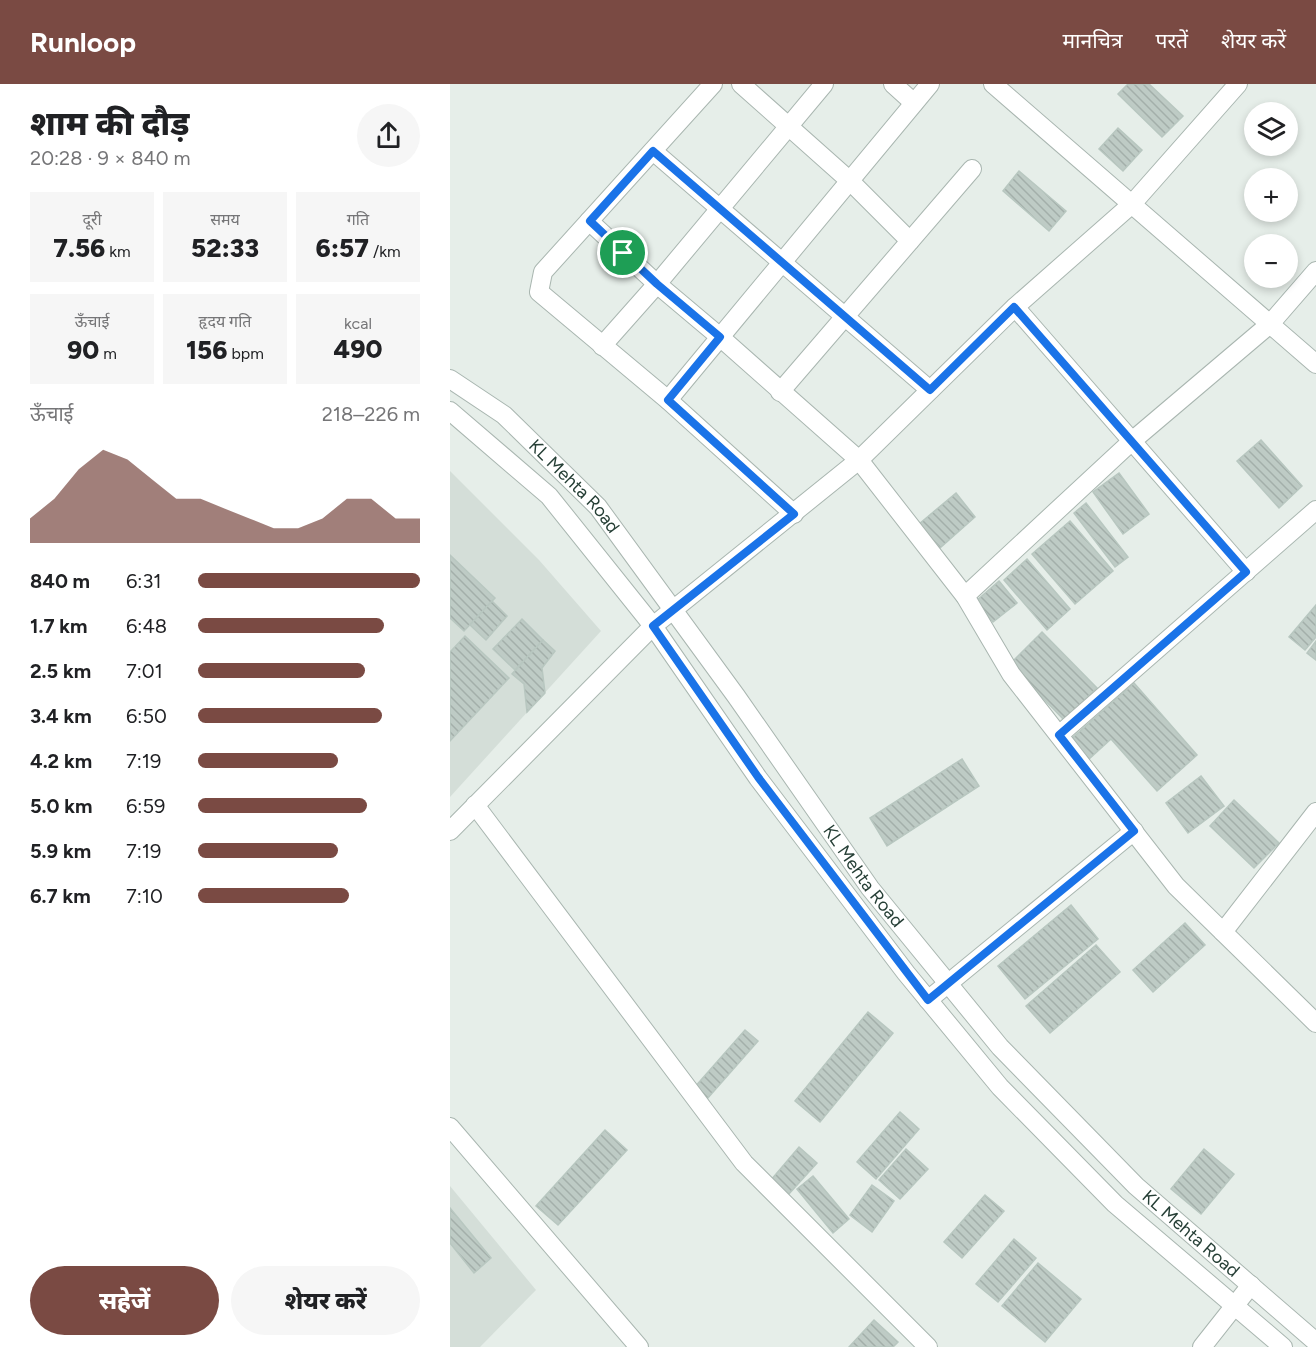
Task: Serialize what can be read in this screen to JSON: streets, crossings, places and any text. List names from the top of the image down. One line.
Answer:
{"streets":{"street":["KL Mehta Road"]},"page":{"header":"Runloop","nav":["मानचित्र","परतें","शेयर करें"],"heading":["शाम की दौड़","20:28 · 9 × 840 m"],"map_buttons":["+","−"],"stats":[["दूरी","7.56 km"],["समय","52:33"],["गति","6:57 /km"],["ऊँचाई","90 m"],["हृदय गति","156 bpm"],["kcal","490"]],"chart":["ऊँचाई","218–226 m"],"list":[{"name":"840 m","note":"6:31"},{"name":"1.7 km","note":"6:48"},{"name":"2.5 km","note":"7:01"},{"name":"3.4 km","note":"6:50"},{"name":"4.2 km","note":"7:19"},{"name":"5.0 km","note":"6:59"},{"name":"5.9 km","note":"7:19"},{"name":"6.7 km","note":"7:10"}],"buttons":["सहेजें","शेयर करें"]}}
